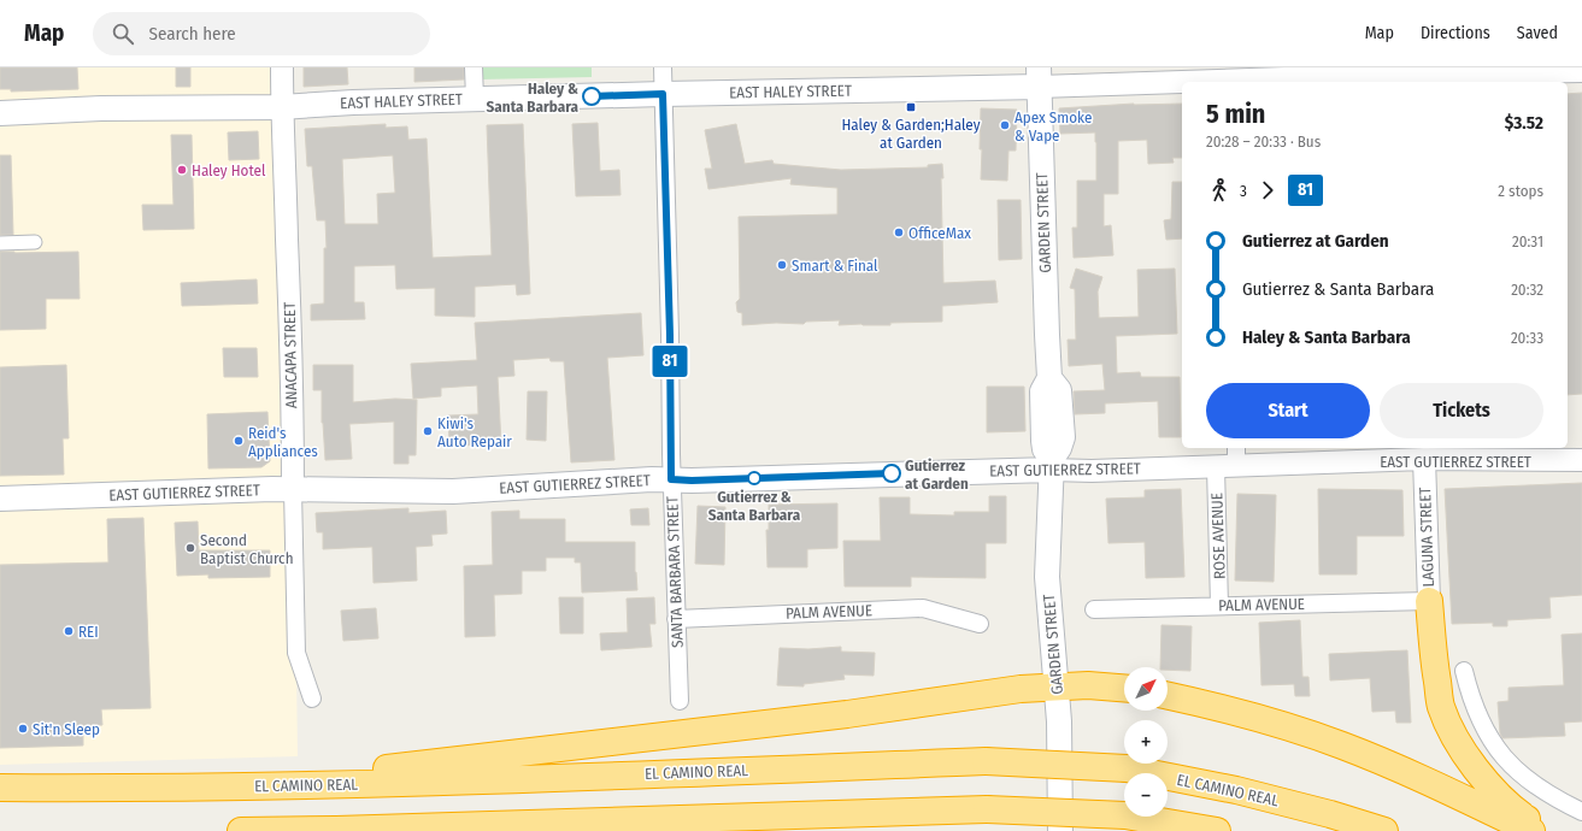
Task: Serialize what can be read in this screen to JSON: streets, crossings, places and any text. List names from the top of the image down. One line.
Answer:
{"streets":{"highway":["EL CAMINO REAL"],"main road":["EAST HALEY STREET","GARDEN STREET","EAST GUTIERREZ STREET"],"street":["ANACAPA STREET","ROSE AVENUE","LAGUNA STREET","SANTA BARBARA STREET","PALM AVENUE"]},"crossings":[["EAST HALEY STREET","GARDEN STREET"],["EAST HALEY STREET","ANACAPA STREET"],["EAST HALEY STREET","SANTA BARBARA STREET"],["GARDEN STREET","EAST GUTIERREZ STREET"],["ANACAPA STREET","EAST GUTIERREZ STREET"],["EAST GUTIERREZ STREET","ROSE AVENUE"],["EAST GUTIERREZ STREET","LAGUNA STREET"],["EAST GUTIERREZ STREET","SANTA BARBARA STREET"],["ROSE AVENUE","PALM AVENUE"],["LAGUNA STREET","PALM AVENUE"],["SANTA BARBARA STREET","PALM AVENUE"]],"places":{"other":["Haley & Santa Barbara","Apex Smoke & Vape","Haley Hotel","OfficeMax","Smart & Final","Kiwi's Auto Repair","Reid's Appliances","Gutierrez at Garden","Gutierrez & Santa Barbara","Second Baptist Church","REI","Sit'n Sleep"],"transit":["Haley & Garden;Haley at Garden"]},"lines":["bus line 81"],"north":"top right","page":{"header":"Map","search":"Search here","nav":["Map","Directions","Saved"],"on_map":"81","heading":["5 min","20:28 – 20:33 · Bus","$3.52"],"legs":["3","81","2 stops"],"list":[{"name":"Gutierrez at Garden","value":"20:31"},{"name":"Gutierrez & Santa Barbara","value":"20:32"},{"name":"Haley & Santa Barbara","value":"20:33"}],"buttons":["Start","Tickets"],"map_buttons":["+","−"]}}
